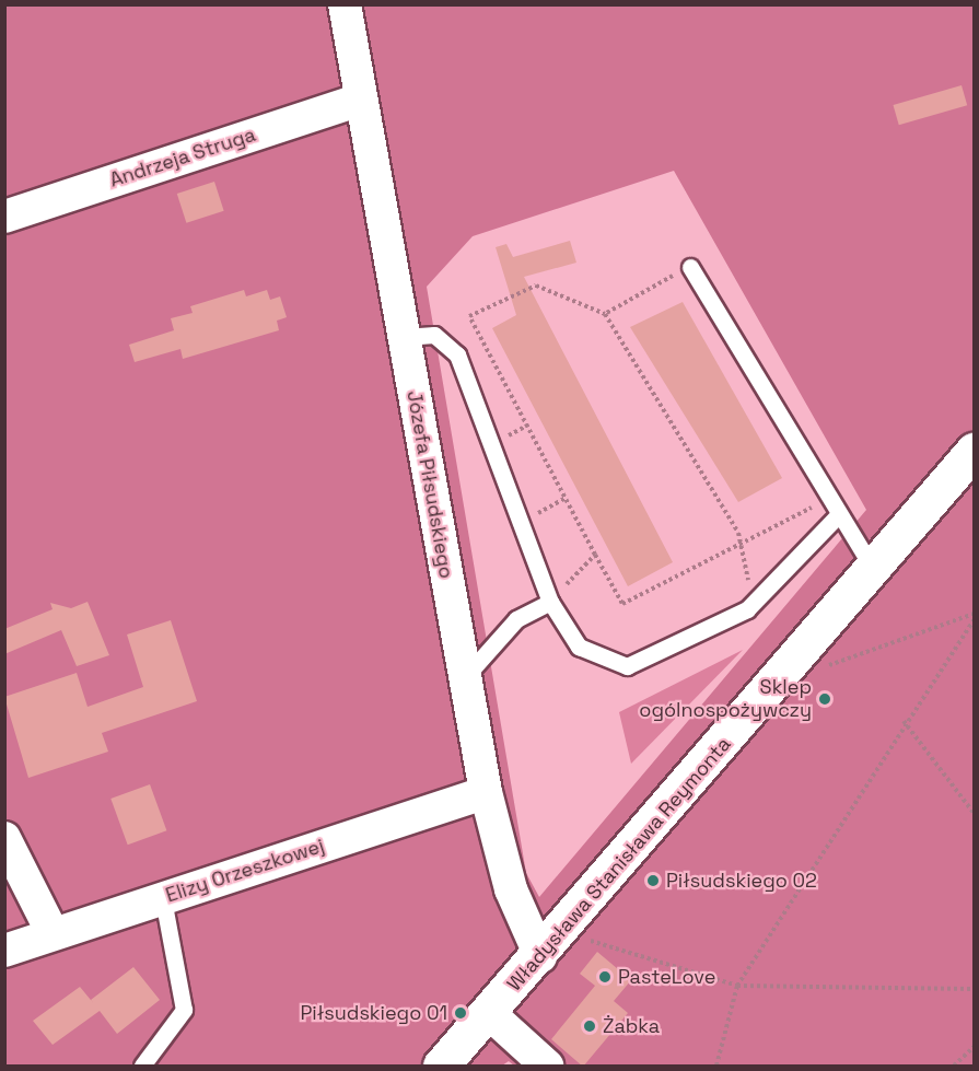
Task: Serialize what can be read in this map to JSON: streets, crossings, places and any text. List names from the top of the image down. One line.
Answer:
{"streets":{"street":["Andrzeja Struga","Józefa Piłsudskiego","Władysława Stanisława Reymonta","Elizy Orzeszkowej"]},"crossings":[["Andrzeja Struga","Józefa Piłsudskiego"],["Józefa Piłsudskiego","Władysława Stanisława Reymonta"],["Józefa Piłsudskiego","Elizy Orzeszkowej"]],"places":["Sklep ogólnospożywczy","Piłsudskiego 02","PasteLove","Piłsudskiego 01","Żabka"]}
